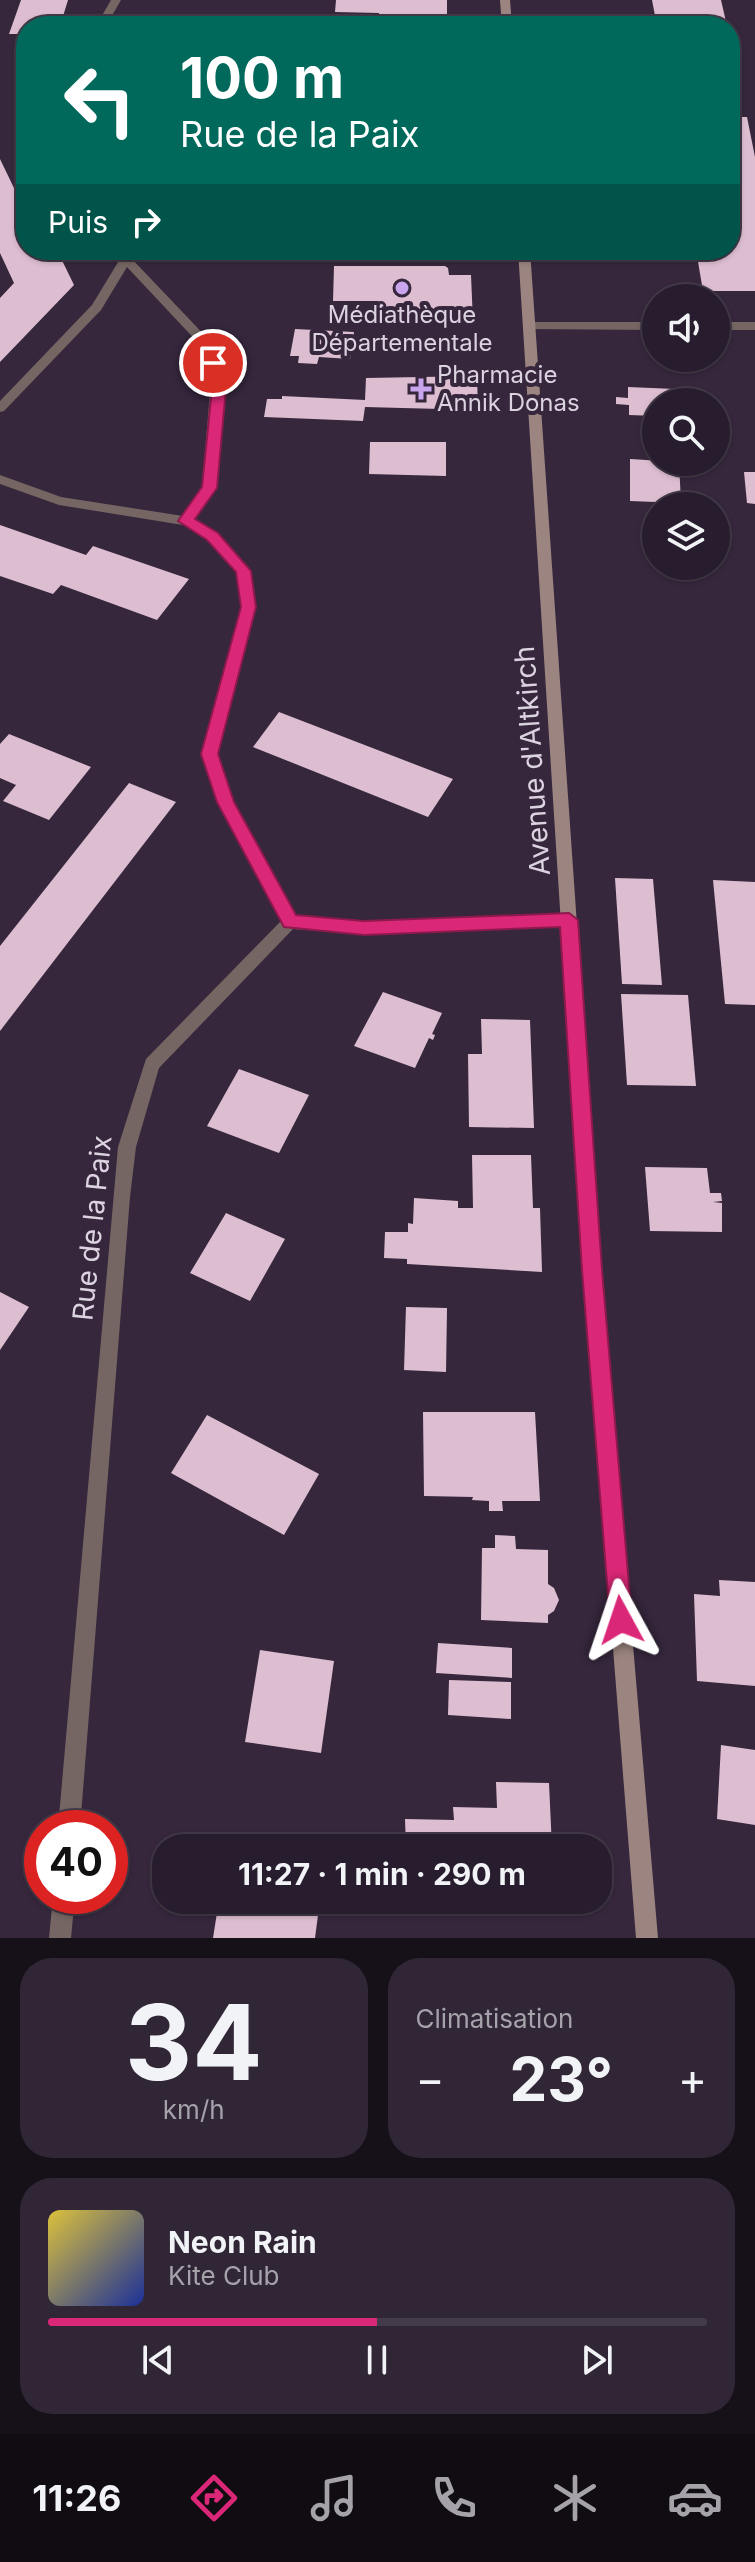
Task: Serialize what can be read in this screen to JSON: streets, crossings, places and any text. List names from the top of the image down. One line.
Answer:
{"streets":{"street":["Avenue d'Altkirch","Rue de la Paix"]},"places":{"other":["Médiathèque Départementale"],"health":["Pharmacie Annik Donas"]},"page":{"turn":["100 m","Rue de la Paix"],"then":"Puis","limit":"40","trip":"11:27 · 1 min · 290 m","tile":[["34","km/h"],"Climatisation"],"heat":["−","23°","+"],"song":["Neon Rain","Kite Club"],"tabs":"11:26"}}
